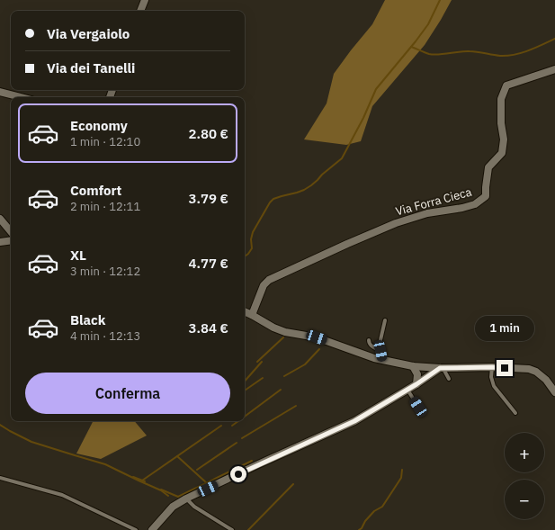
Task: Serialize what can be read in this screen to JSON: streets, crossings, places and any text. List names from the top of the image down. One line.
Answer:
{"streets":{"street":["Via Forra Cieca"]},"page":{"banner":["Via Vergaiolo","Via dei Tanelli"],"list":[{"name":"Economy","note":"1 min · 12:10","value":"2.80 €"},{"name":"Comfort","note":"2 min · 12:11","value":"3.79 €"},{"name":"XL","note":"3 min · 12:12","value":"4.77 €"},{"name":"Black","note":"4 min · 12:13","value":"3.84 €"}],"bubble":"1 min","buttons":"Conferma","map_buttons":["+","−"]}}
